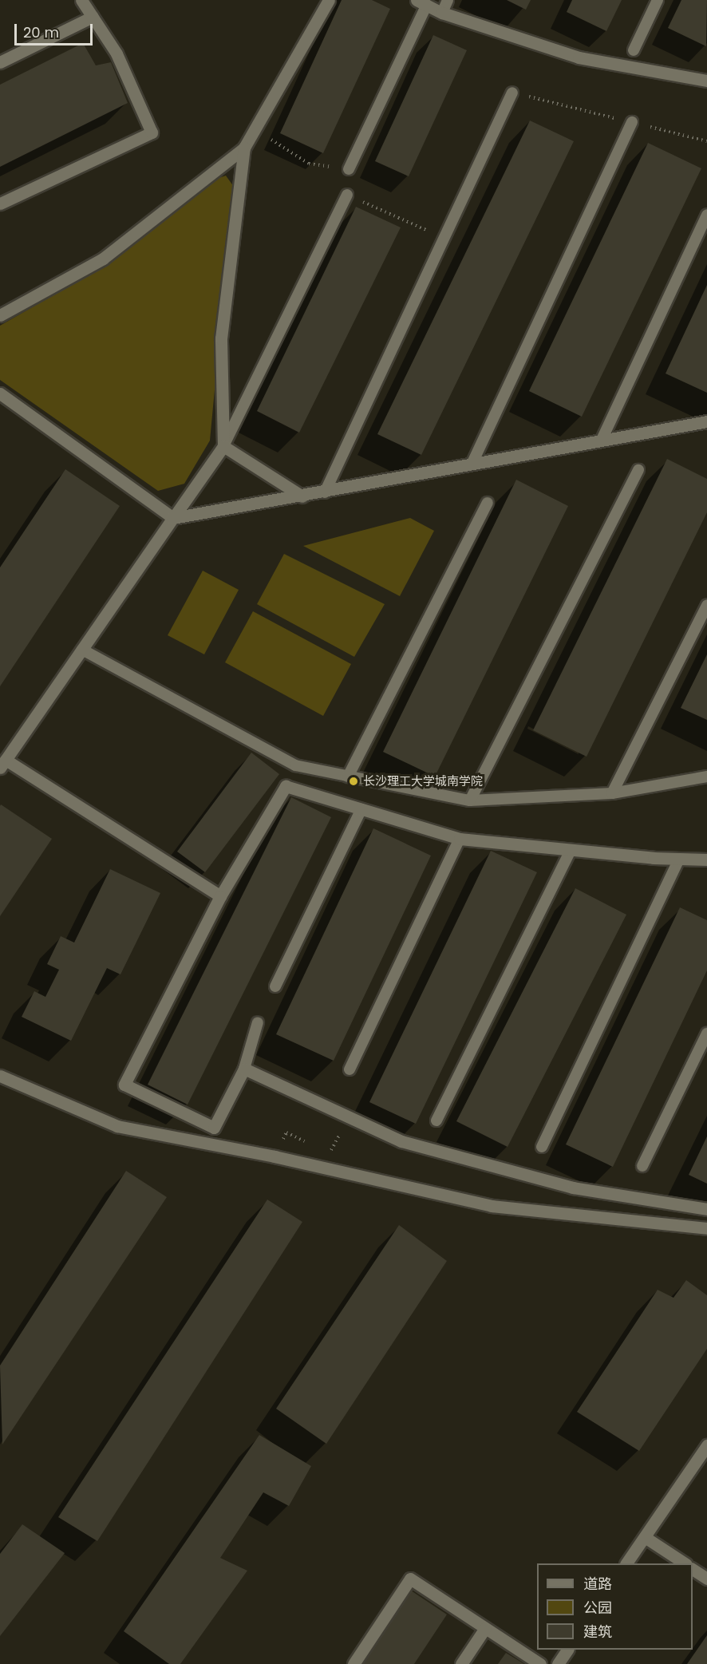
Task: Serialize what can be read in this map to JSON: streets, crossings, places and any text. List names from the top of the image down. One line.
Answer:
{"places":["长沙理工大学城南学院"],"legend":["道路","公园","建筑"],"scale_bar":"20 m"}
